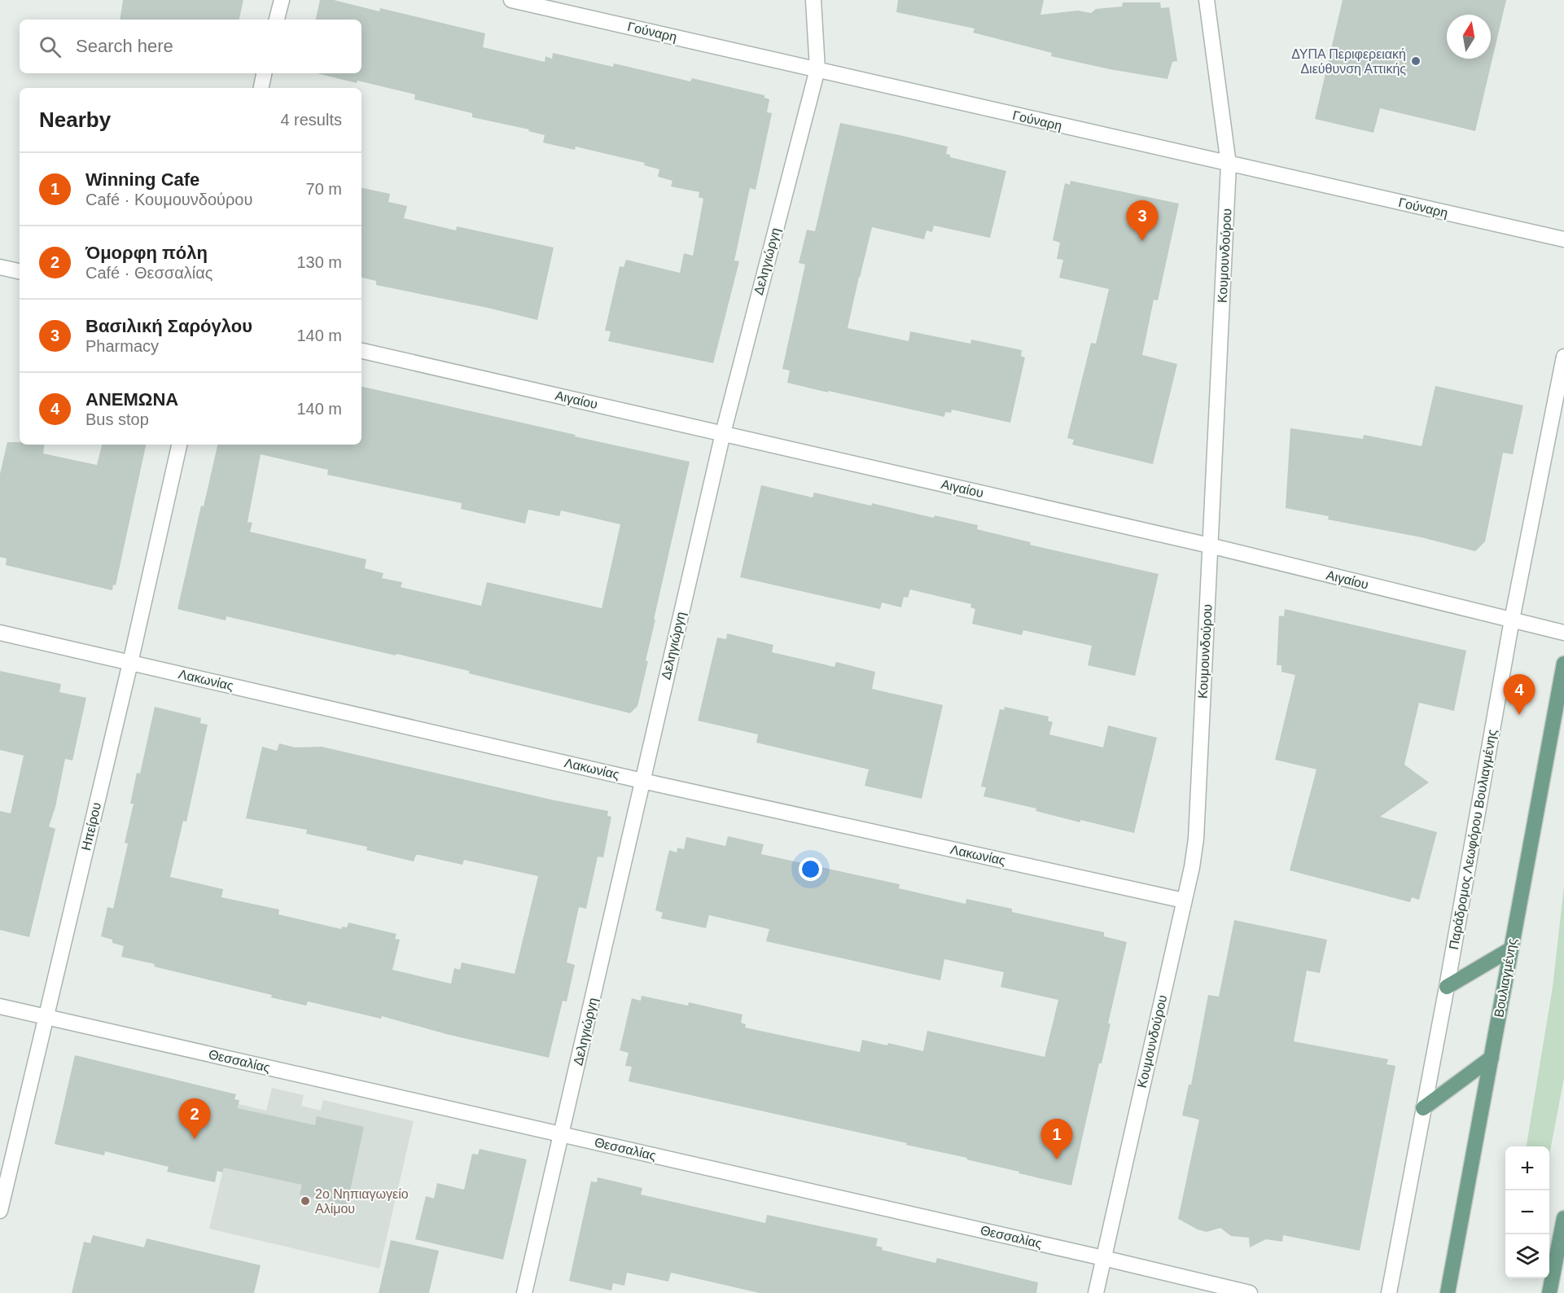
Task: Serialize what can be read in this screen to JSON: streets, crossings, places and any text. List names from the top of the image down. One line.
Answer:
{"streets":{"main road":["Βουλιαγμένης"],"street":["Γούναρη","Κουμουνδούρου","Δεληγιώργη","Αιγαίου","Λακωνίας","Ηπείρου","Παράδρομος Λεωφόρου Βουλιαγμένης","Θεσσαλίας"]},"crossings":[["Γούναρη","Κουμουνδούρου"],["Γούναρη","Δεληγιώργη"],["Κουμουνδούρου","Αιγαίου"],["Κουμουνδούρου","Λακωνίας"],["Κουμουνδούρου","Θεσσαλίας"],["Δεληγιώργη","Αιγαίου"],["Δεληγιώργη","Λακωνίας"],["Δεληγιώργη","Θεσσαλίας"],["Αιγαίου","Παράδρομος Λεωφόρου Βουλιαγμένης"],["Λακωνίας","Ηπείρου"],["Ηπείρου","Θεσσαλίας"]],"places":["ΔΥΠΑ Περιφερειακή Διεύθυνση Αττικής","2ο Νηπιαγωγείο Αλίμου"],"north":"top","page":{"search":"Search here","heading":["Nearby","4 results"],"list":[{"mark":"1","name":"Winning Cafe","note":"Café · Κουμουνδούρου","value":"70 m"},{"mark":"2","name":"Όμορφη πόλη","note":"Café · Θεσσαλίας","value":"130 m"},{"mark":"3","name":"Βασιλική Σαρόγλου","note":"Pharmacy","value":"140 m"},{"mark":"4","name":"ΑΝΕΜΩΝΑ","note":"Bus stop","value":"140 m"}],"pins":["3","4","2","1"],"map_buttons":["+","−"]}}
